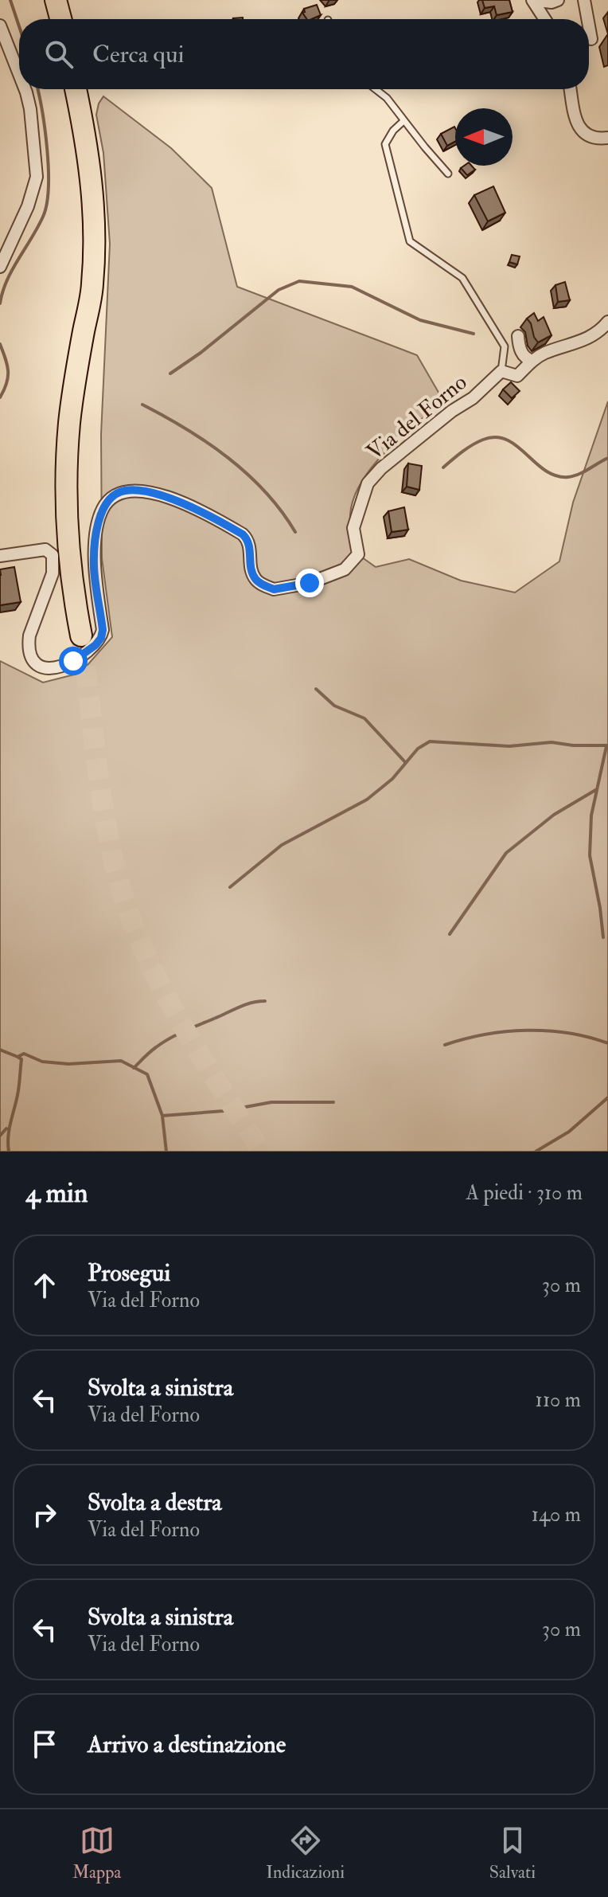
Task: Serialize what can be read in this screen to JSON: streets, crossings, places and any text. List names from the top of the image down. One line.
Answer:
{"streets":{"street":["Via del Forno"]},"north":"left","page":{"search":"Cerca qui","heading":["4 min","A piedi · 310 m"],"list":[["Prosegui","Via del Forno","30 m"],["Svolta a sinistra","Via del Forno","110 m"],["Svolta a destra","Via del Forno","140 m"],["Svolta a sinistra","Via del Forno","30 m"],"Arrivo a destinazione"],"nav":["Mappa","Indicazioni","Salvati"]}}
